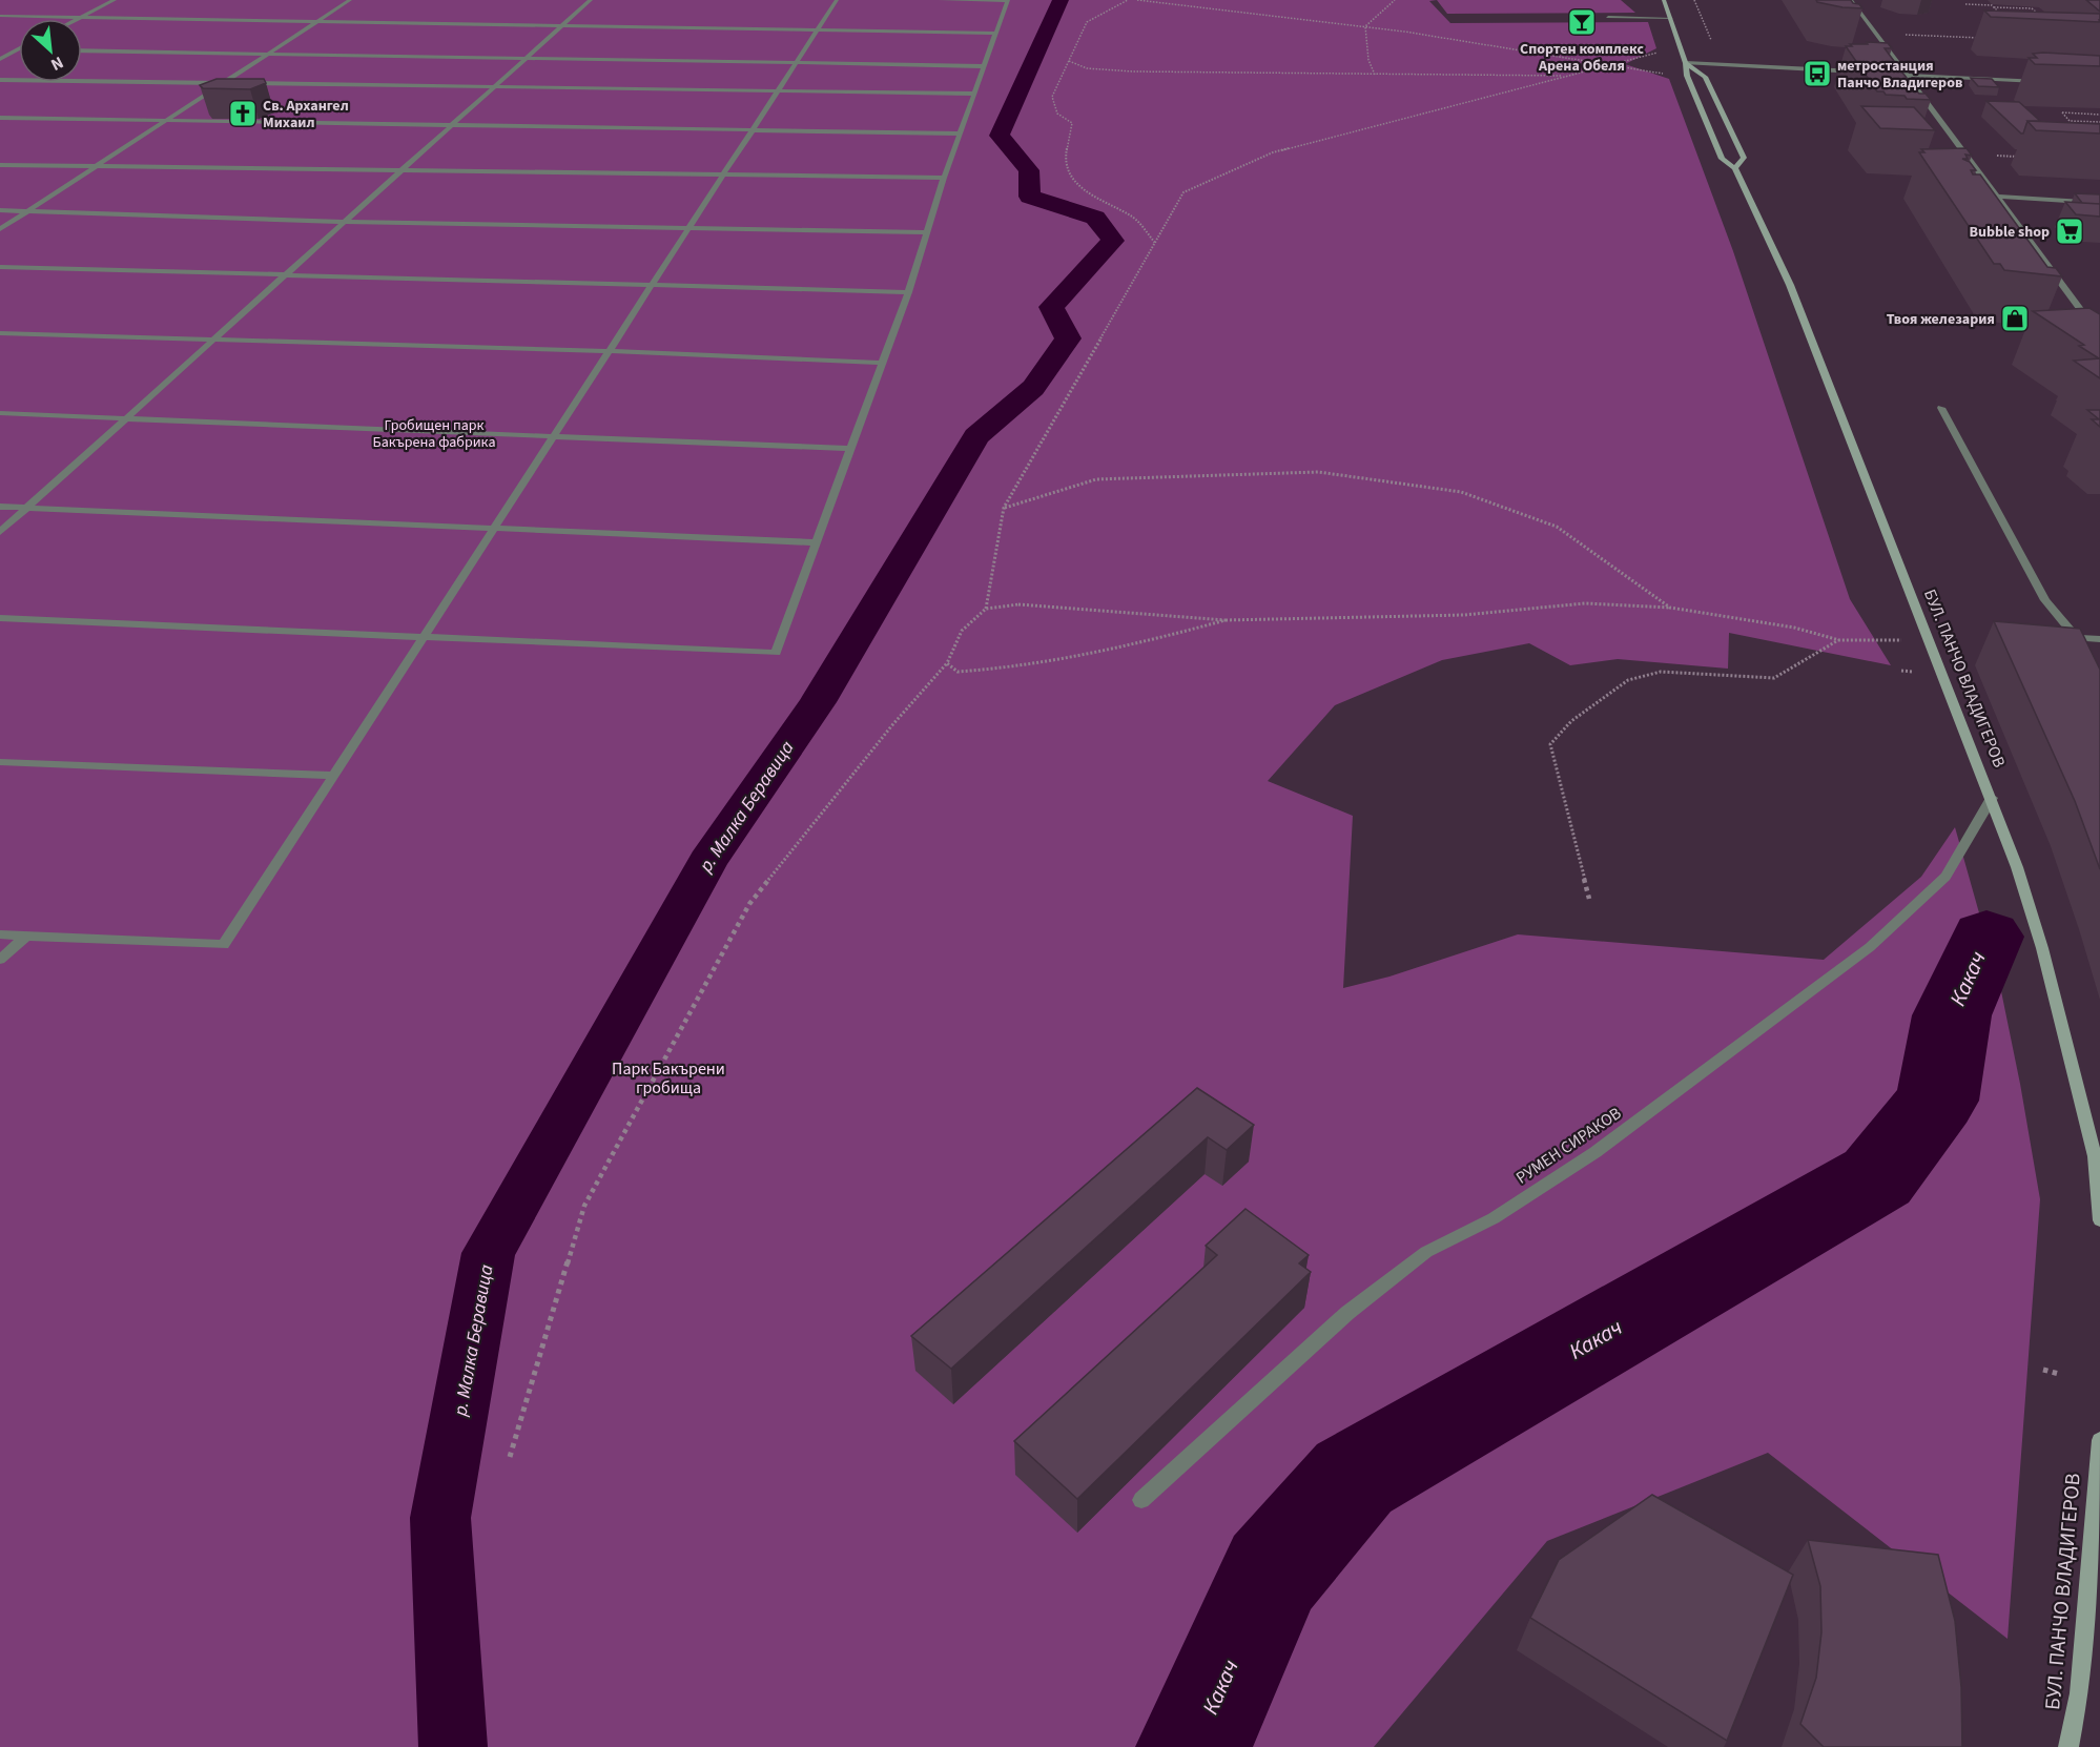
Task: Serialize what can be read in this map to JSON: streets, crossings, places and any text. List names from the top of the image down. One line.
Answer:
{"streets":{"street":["БУЛ. ПАНЧО ВЛАДИГЕРОВ","РУМЕН СИРАКОВ"]},"crossings":[["БУЛ. ПАНЧО ВЛАДИГЕРОВ","РУМЕН СИРАКОВ"]],"water":["р. Малка Беравица","Какач"],"parks":["Гробищен парк Бакърена фабрика","Парк Бакърени гробища"],"places":{"bar":["Спортен комплекс Арена Обеля"],"bus stop":["метростанция Панчо Владигеров"],"church":["Св. Архангел Михаил"],"supermarket":["Bubble shop"],"shop":["Твоя железария"]},"north":"bottom right"}
